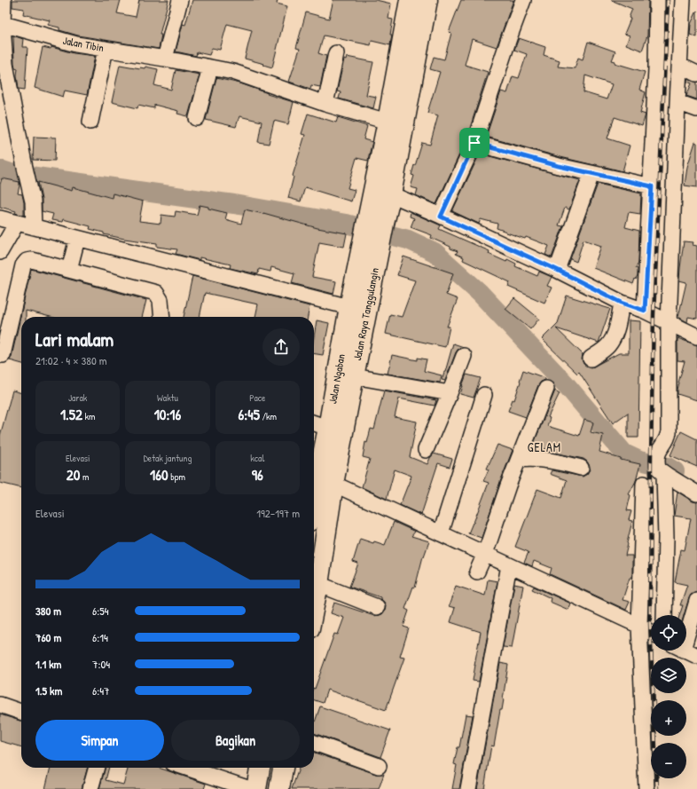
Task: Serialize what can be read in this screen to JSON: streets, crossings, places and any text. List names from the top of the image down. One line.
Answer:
{"streets":{"highway":["Jalan Raya Tanggulangin","Jalan Ngaban"],"street":["Jalan Tibin"]},"crossings":[["Jalan Tibin","Jalan Raya Tanggulangin"],["Jalan Raya Tanggulangin","Jalan Ngaban"]],"districts":["GELAM"],"page":{"heading":["Lari malam","21:02 · 4 × 380 m"],"stats":[["Jarak","1.52 km"],["Waktu","10:16"],["Pace","6:45 /km"],["Elevasi","20 m"],["Detak jantung","160 bpm"],["kcal","96"]],"chart":["Elevasi","192–197 m"],"list":[{"name":"380 m","note":"6:54"},{"name":"760 m","note":"6:14"},{"name":"1.1 km","note":"7:04"},{"name":"1.5 km","note":"6:47"}],"map_buttons":["+","−"],"buttons":["Simpan","Bagikan"]}}
